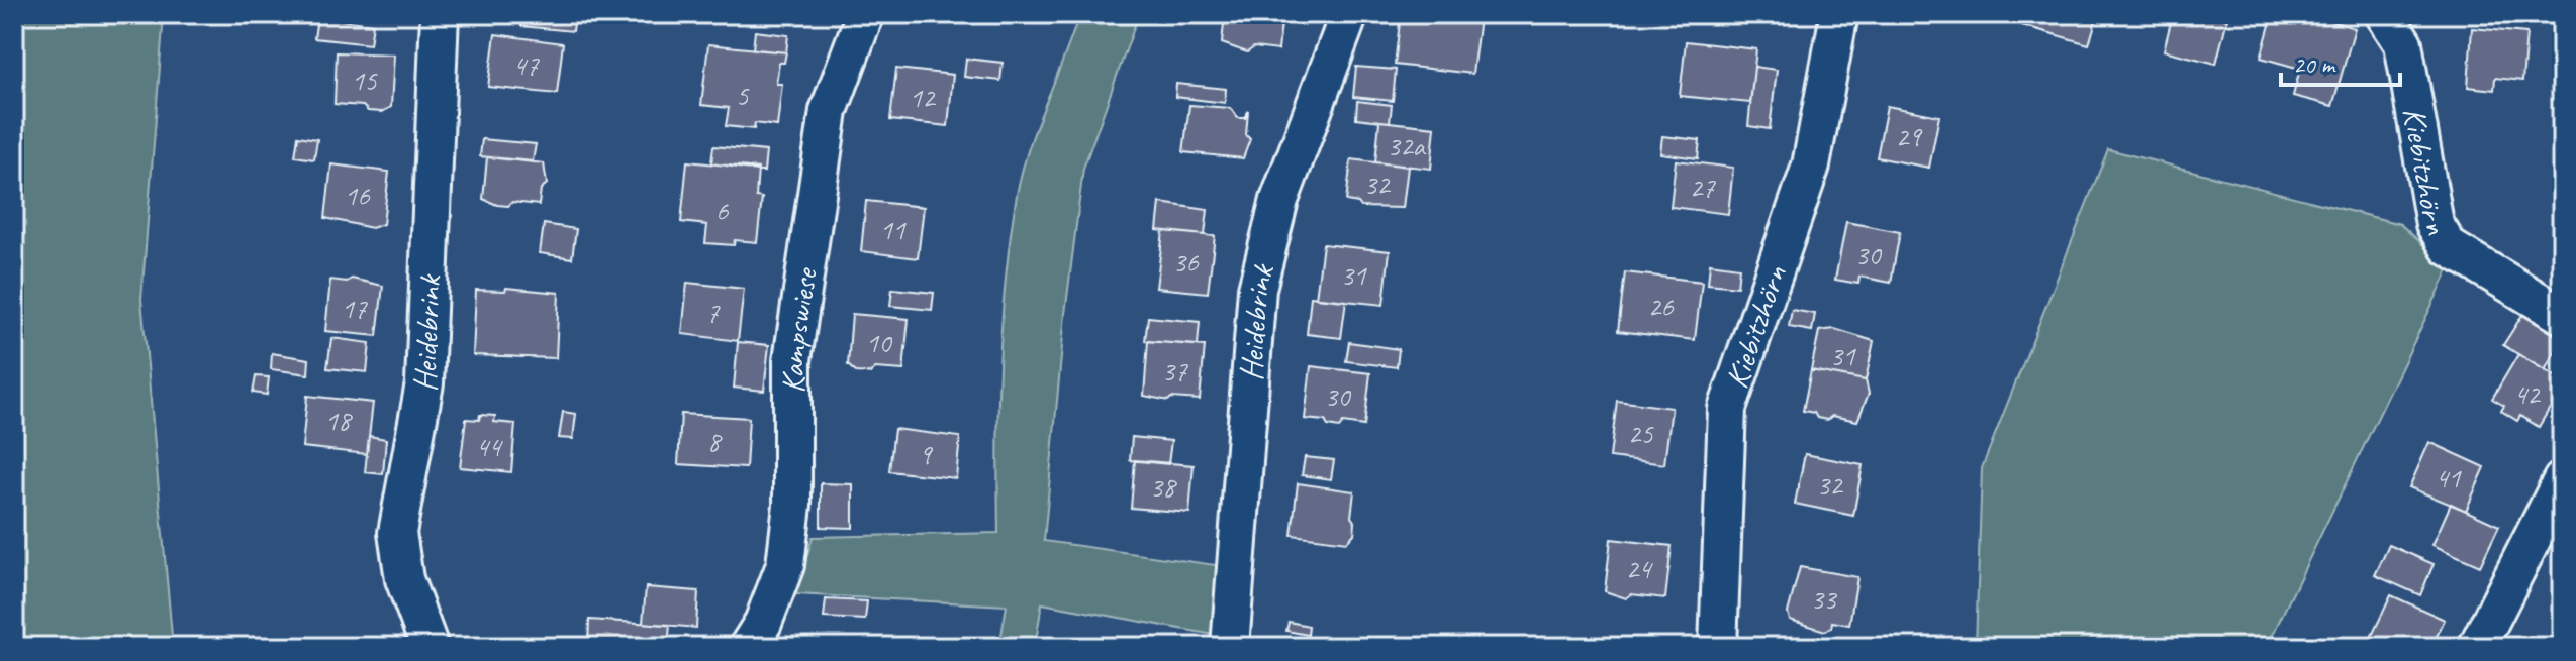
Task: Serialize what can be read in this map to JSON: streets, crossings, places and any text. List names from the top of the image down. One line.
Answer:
{"streets":{"street":["Kiebitzhörn","Heidebrink","Kampswiese"]},"house_numbers":["47","15","5","12","29","32a","32","27","16","6","11","30","36","31","26","17","7","10","31","37","42","30","18","25","8","44","9","41","32","38","24","33"],"scale_bar":"20 m"}
